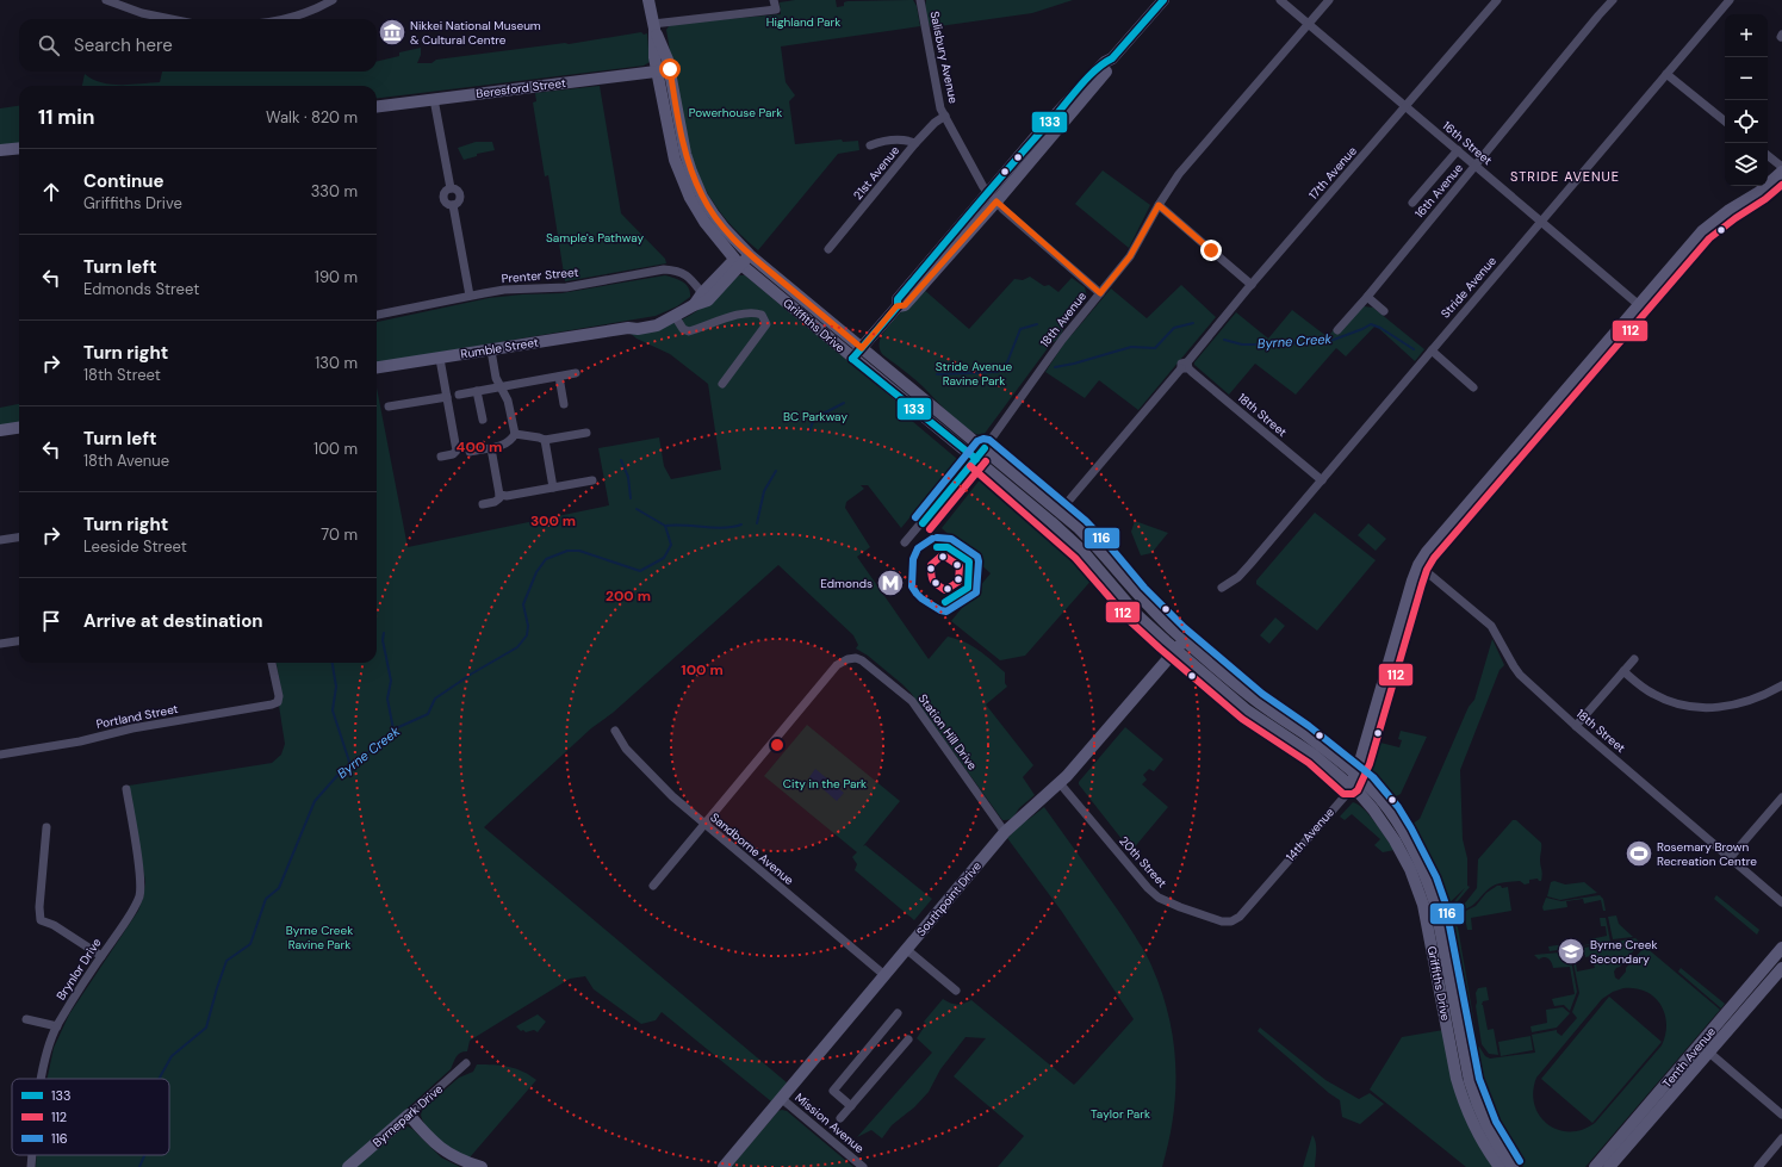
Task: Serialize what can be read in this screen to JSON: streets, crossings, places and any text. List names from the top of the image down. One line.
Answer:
{"streets":{"main road":["Beresford Street","Griffiths Drive","Rumble Street","14th Avenue","Southpoint Drive","Tenth Avenue","Byrnepark Drive"],"street":["Salisbury Avenue","16th Street","21st Avenue","17th Avenue","16th Avenue","Prenter Street","Stride Avenue","18th Avenue","18th Street","Portland Street","Station Hill Drive","Sandborne Avenue","20th Street","Brynlor Drive","Mission Avenue"]},"crossings":[["Salisbury Avenue","21st Avenue"],["Beresford Street","Griffiths Drive"],["16th Street","17th Avenue"],["16th Street","16th Avenue"],["16th Street","Stride Avenue"],["16th Street","18th Avenue"],["16th Street","14th Avenue"],["17th Avenue","Griffiths Drive"],["17th Avenue","18th Street"],["Prenter Street","Rumble Street"],["Stride Avenue","18th Street"],["18th Avenue","Griffiths Drive"],["Griffiths Drive","Rumble Street"],["Griffiths Drive","14th Avenue"],["Griffiths Drive","Southpoint Drive"],["18th Street","14th Avenue"],["Station Hill Drive","Sandborne Avenue"],["Station Hill Drive","Southpoint Drive"],["14th Avenue","20th Street"],["Sandborne Avenue","Southpoint Drive"],["20th Street","Southpoint Drive"],["Southpoint Drive","Mission Avenue"]],"districts":["STRIDE AVENUE"],"water":["Byrne Creek"],"parks":["Highland Park","Powerhouse Park","Sample's Pathway","Stride Avenue Ravine Park","BC Parkway","City in the Park","Byrne Creek Ravine Park","Taylor Park"],"places":{"museum":["Nikkei National Museum & Cultural Centre"],"metro station":["Edmonds"],"sports":["Rosemary Brown Recreation Centre"],"school or university":["Byrne Creek Secondary"]},"lines":["transit line 133","transit line 112","transit line 116"],"legend":["133","112","116"],"page":{"map_buttons":["+","−"],"search":"Search here","heading":["11 min","Walk · 820 m"],"list":[["Continue","Griffiths Drive","330 m"],["Turn left","Edmonds Street","190 m"],["Turn right","18th Street","130 m"],["Turn left","18th Avenue","100 m"],["Turn right","Leeside Street","70 m"],"Arrive at destination"]},"rings":["400 m","300 m","200 m","100 m"]}
